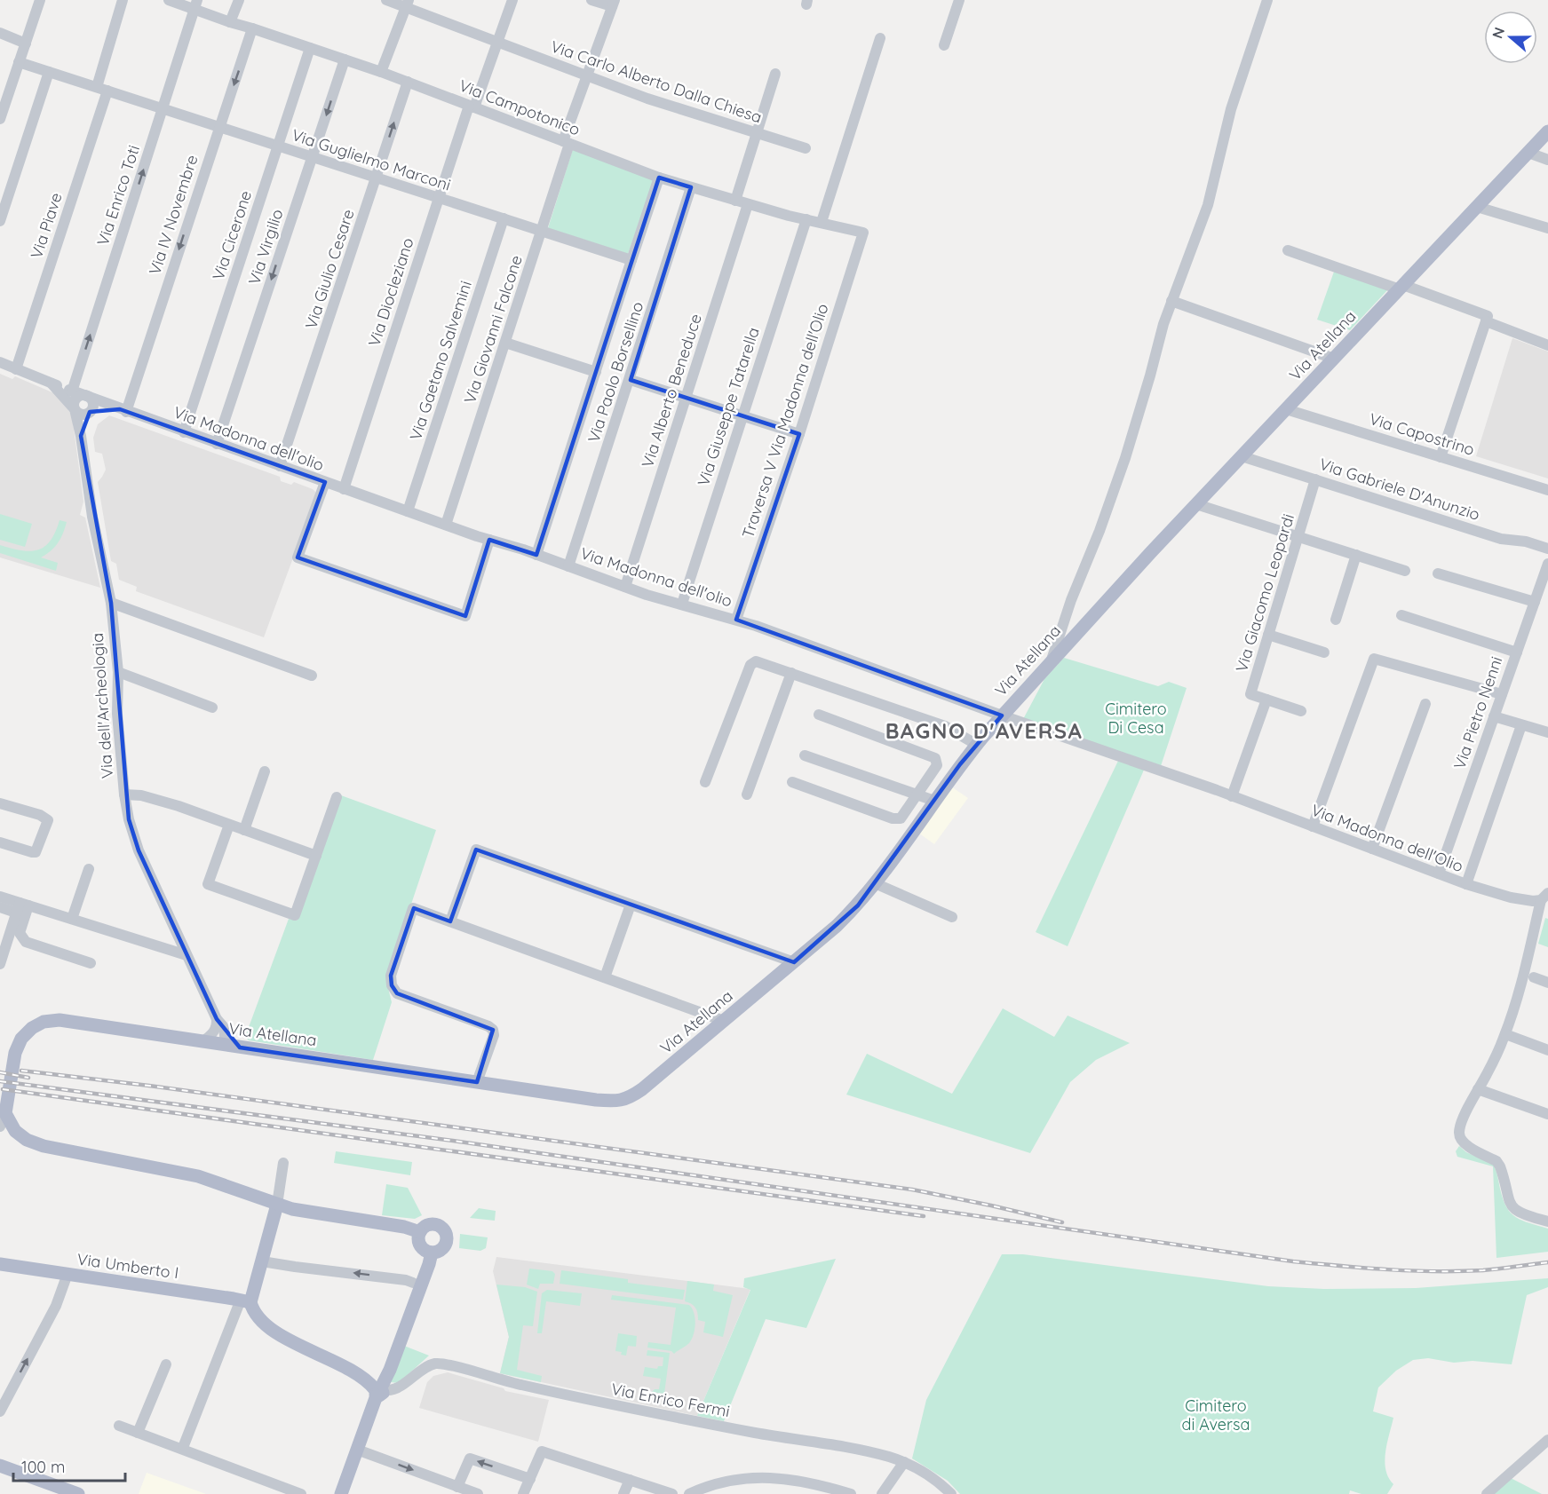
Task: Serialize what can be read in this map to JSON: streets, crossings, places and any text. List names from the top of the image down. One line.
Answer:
{"streets":{"main road":["Via Atellana","Via Umberto I"],"street":["Via Carlo Alberto Dalla Chiesa","Via Campotonico","Via Guglielmo Marconi","Via Enrico Toti","Via IV Novembre","Via Piave","Via Cicerone","Via Virgilio","Via Giulio Cesare","Via Diocleziano","Via Giovanni Falcone","Via Gaetano Salvemini","Via Paolo Borsellino","Via Alberto Beneduce","Via Giuseppe Tatarella","Traversa V Via Madonna dell'Olio","Via Capostrino","Via Madonna dell'olio","Via Gabriele D'Anunzio","Via Giacomo Leopardi","Via dell'Archeologia","Via Pietro Nenni","Via Madonna dell'Olio","Via Enrico Fermi"]},"crossings":[["Via Carlo Alberto Dalla Chiesa","Via Diocleziano"],["Via Carlo Alberto Dalla Chiesa","Via Giovanni Falcone"],["Via Campotonico","Via Enrico Toti"],["Via Campotonico","Via IV Novembre"],["Via Campotonico","Via Cicerone"],["Via Campotonico","Via Virgilio"],["Via Campotonico","Via Giulio Cesare"],["Via Campotonico","Via Diocleziano"],["Via Campotonico","Via Giovanni Falcone"],["Via Campotonico","Via Paolo Borsellino"],["Via Campotonico","Via Alberto Beneduce"],["Via Campotonico","Via Giuseppe Tatarella"],["Via Campotonico","Traversa V Via Madonna dell'Olio"],["Via Guglielmo Marconi","Via Enrico Toti"],["Via Guglielmo Marconi","Via IV Novembre"],["Via Guglielmo Marconi","Via Piave"],["Via Guglielmo Marconi","Via Cicerone"],["Via Guglielmo Marconi","Via Virgilio"],["Via Guglielmo Marconi","Via Giulio Cesare"],["Via Guglielmo Marconi","Via Diocleziano"],["Via Guglielmo Marconi","Via Giovanni Falcone"],["Via Guglielmo Marconi","Via Gaetano Salvemini"],["Via Enrico Toti","Via Madonna dell'olio"],["Via Enrico Toti","Via dell'Archeologia"],["Via IV Novembre","Via Madonna dell'olio"],["Via Piave","Via dell'Archeologia"],["Via Cicerone","Via Madonna dell'olio"],["Via Virgilio","Via Madonna dell'olio"],["Via Giulio Cesare","Via Madonna dell'olio"],["Via Diocleziano","Via Madonna dell'olio"],["Via Giovanni Falcone","Via Madonna dell'olio"],["Via Atellana","Via Capostrino"],["Via Atellana","Via Madonna dell'olio"],["Via Atellana","Via Gabriele D'Anunzio"],["Via Atellana","Via dell'Archeologia"],["Via Gaetano Salvemini","Via Madonna dell'olio"],["Via Paolo Borsellino","Via Madonna dell'olio"],["Via Alberto Beneduce","Via Madonna dell'olio"],["Via Giuseppe Tatarella","Via Madonna dell'olio"],["Traversa V Via Madonna dell'Olio","Via Madonna dell'olio"],["Via Madonna dell'olio","Via dell'Archeologia"],["Via Madonna dell'olio","Via Madonna dell'Olio"],["Via Gabriele D'Anunzio","Via Giacomo Leopardi"],["Via Pietro Nenni","Via Madonna dell'Olio"]],"one_way":["Via Enrico Toti","Via IV Novembre","Via Virgilio"],"districts":["BAGNO D'AVERSA"],"parks":["Cimitero Di Cesa","Cimitero di Aversa"],"scale_bar":"100 m","north":"left"}
